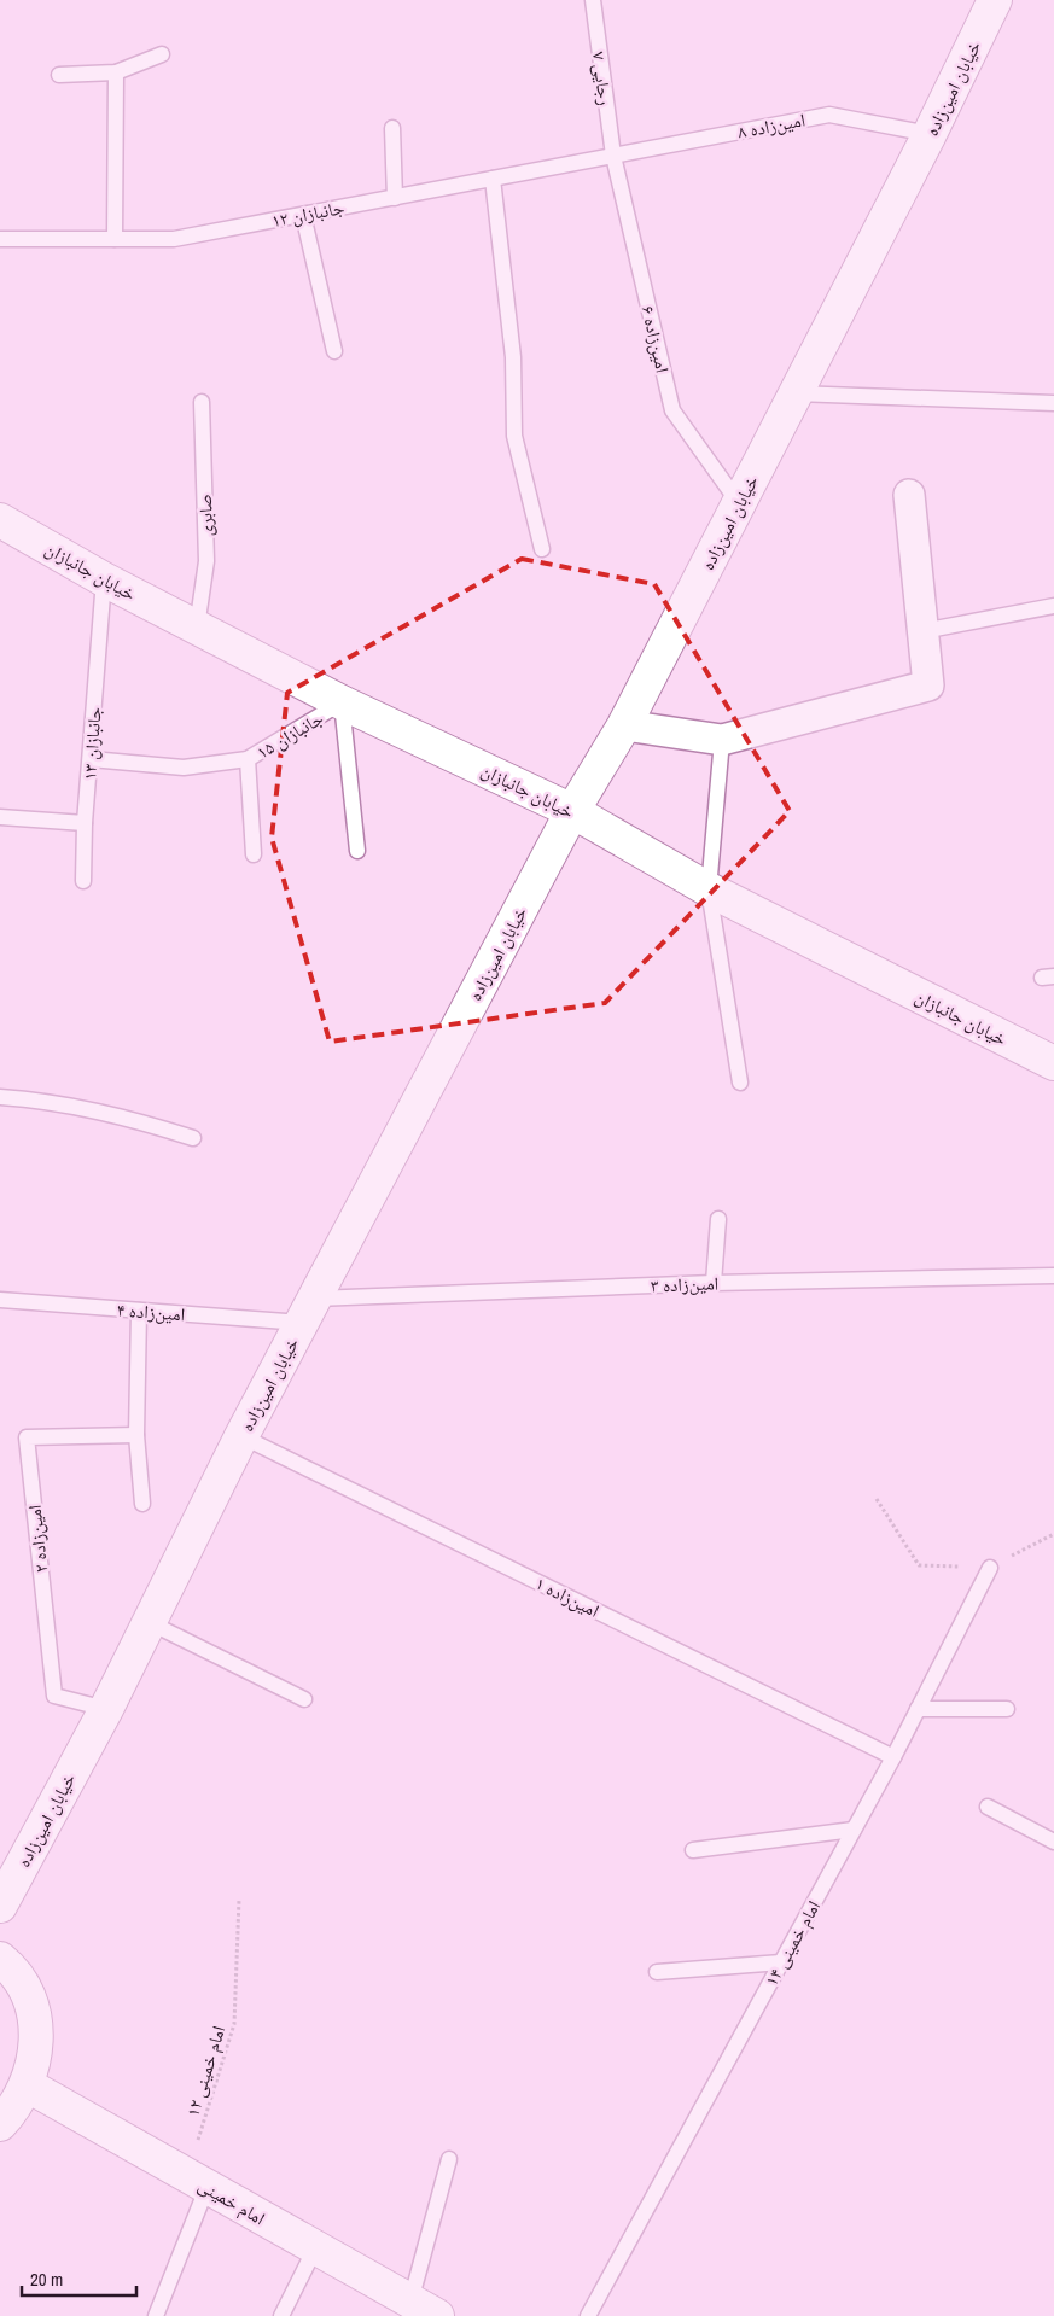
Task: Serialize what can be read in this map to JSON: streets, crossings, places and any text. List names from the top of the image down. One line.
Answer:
{"streets":{"street":["خیابان امین‌زاده","خیابان جانبازان","امام خمینی"],"lane":["رجایی ۷","امین‌زاده ۸","جانبازان ۱۲","امین‌زاده ۶","صابری","جانبازان ۱۵","جانبازان ۱۳","امین‌زاده ۳","امین‌زاده ۴","امین‌زاده ۲","امین‌زاده ۱","امام خمینی ۱۴"],"path":["امام خمینی ۱۲"]},"crossings":[["رجایی ۷","امین‌زاده ۸"],["رجایی ۷","جانبازان ۱۲"],["رجایی ۷","امین‌زاده ۶"],["خیابان امین‌زاده","امین‌زاده ۸"],["خیابان امین‌زاده","امین‌زاده ۶"],["خیابان امین‌زاده","خیابان جانبازان"],["خیابان امین‌زاده","امین‌زاده ۳"],["خیابان امین‌زاده","امین‌زاده ۴"],["خیابان امین‌زاده","امین‌زاده ۲"],["خیابان امین‌زاده","امین‌زاده ۱"],["امین‌زاده ۸","جانبازان ۱۲"],["امین‌زاده ۸","امین‌زاده ۶"],["جانبازان ۱۲","امین‌زاده ۶"],["صابری","خیابان جانبازان"],["خیابان جانبازان","جانبازان ۱۵"],["خیابان جانبازان","جانبازان ۱۳"],["جانبازان ۱۵","جانبازان ۱۳"],["امین‌زاده ۳","امین‌زاده ۴"],["امین‌زاده ۱","امام خمینی ۱۴"],["امام خمینی ۱۲","امام خمینی"]],"scale_bar":"20 m"}
